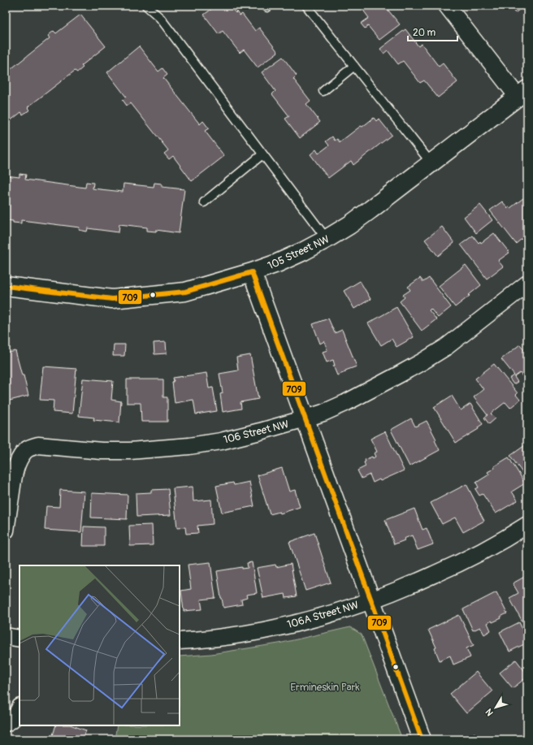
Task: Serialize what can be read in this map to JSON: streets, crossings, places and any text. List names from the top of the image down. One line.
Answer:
{"streets":{"street":["105 Street NW","106 Street NW","106A Street NW"]},"parks":["Ermineskin Park"],"lines":["transit line 709"],"scale_bar":"20 m","north":"bottom left"}
